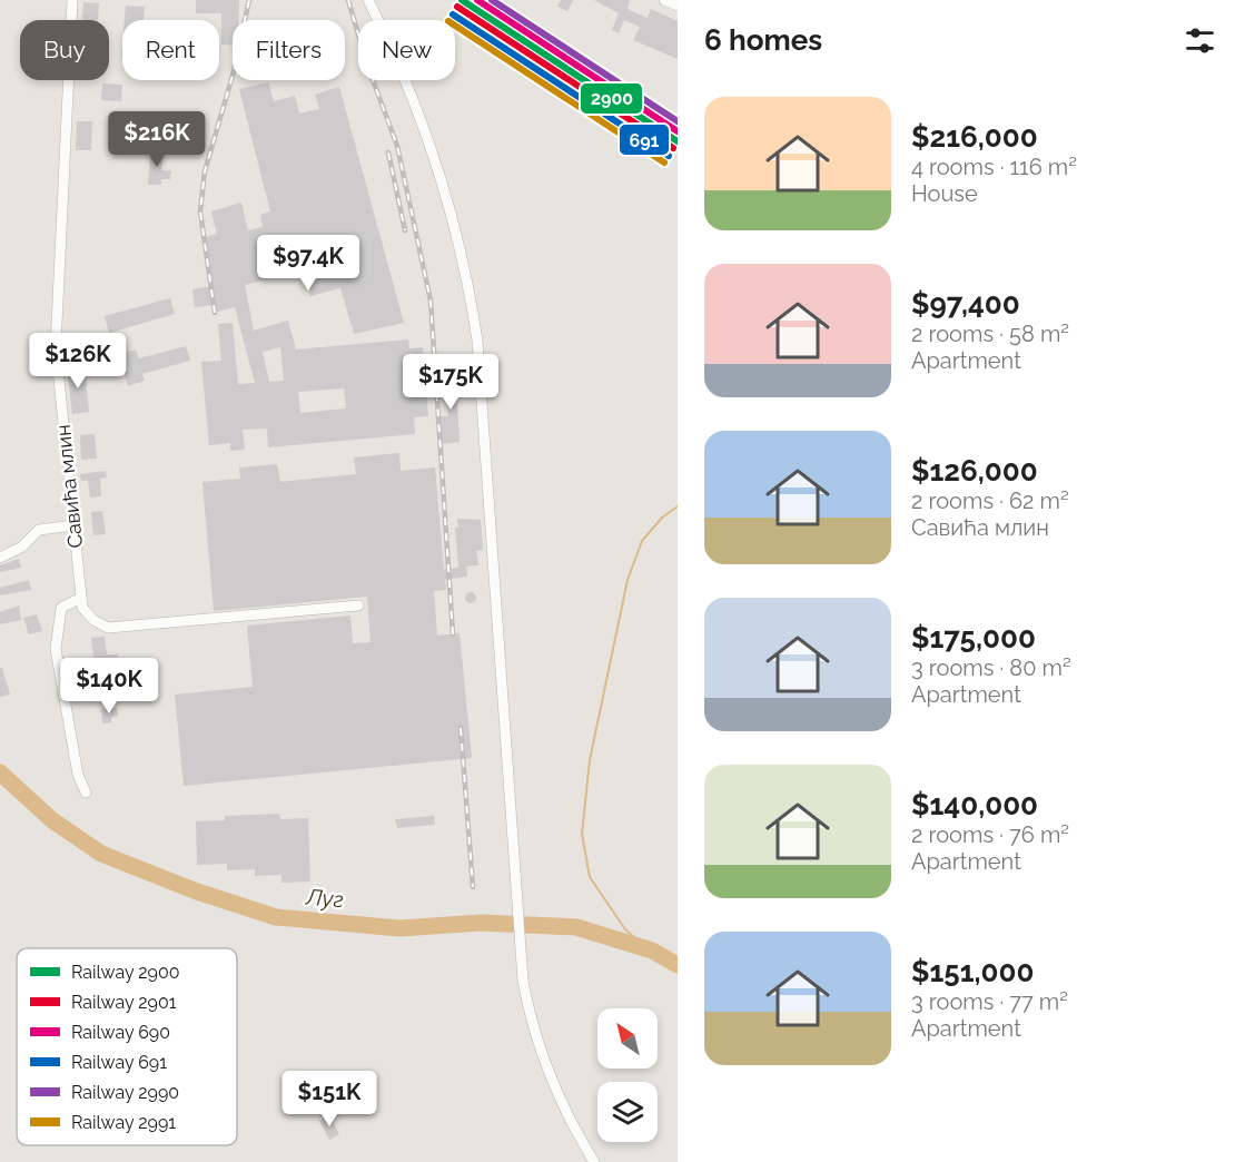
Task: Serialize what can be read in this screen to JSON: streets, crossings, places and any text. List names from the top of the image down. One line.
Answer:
{"streets":{"street":["Савића млин"]},"water":["Луг"],"lines":["rail line 2900","rail line 690","rail line 2990","rail line 2901","rail line 691","rail line 2991"],"legend":["Railway 2900","Railway 2901","Railway 690","Railway 691","Railway 2990","Railway 2991"],"north":"top left","page":{"heading":"6 homes","chip":["Buy","Rent","Filters","New"],"list":[{"name":"$216,000","note":"4 rooms · 116 m² · House"},{"name":"$97,400","note":"2 rooms · 58 m² · Apartment"},{"name":"$126,000","note":"2 rooms · 62 m² · Савића млин"},{"name":"$175,000","note":"3 rooms · 80 m² · Apartment"},{"name":"$140,000","note":"2 rooms · 76 m² · Apartment"},{"name":"$151,000","note":"3 rooms · 77 m² · Apartment"}],"price":["$216K","$97.4K","$126K","$175K","$140K","$151K"]}}
